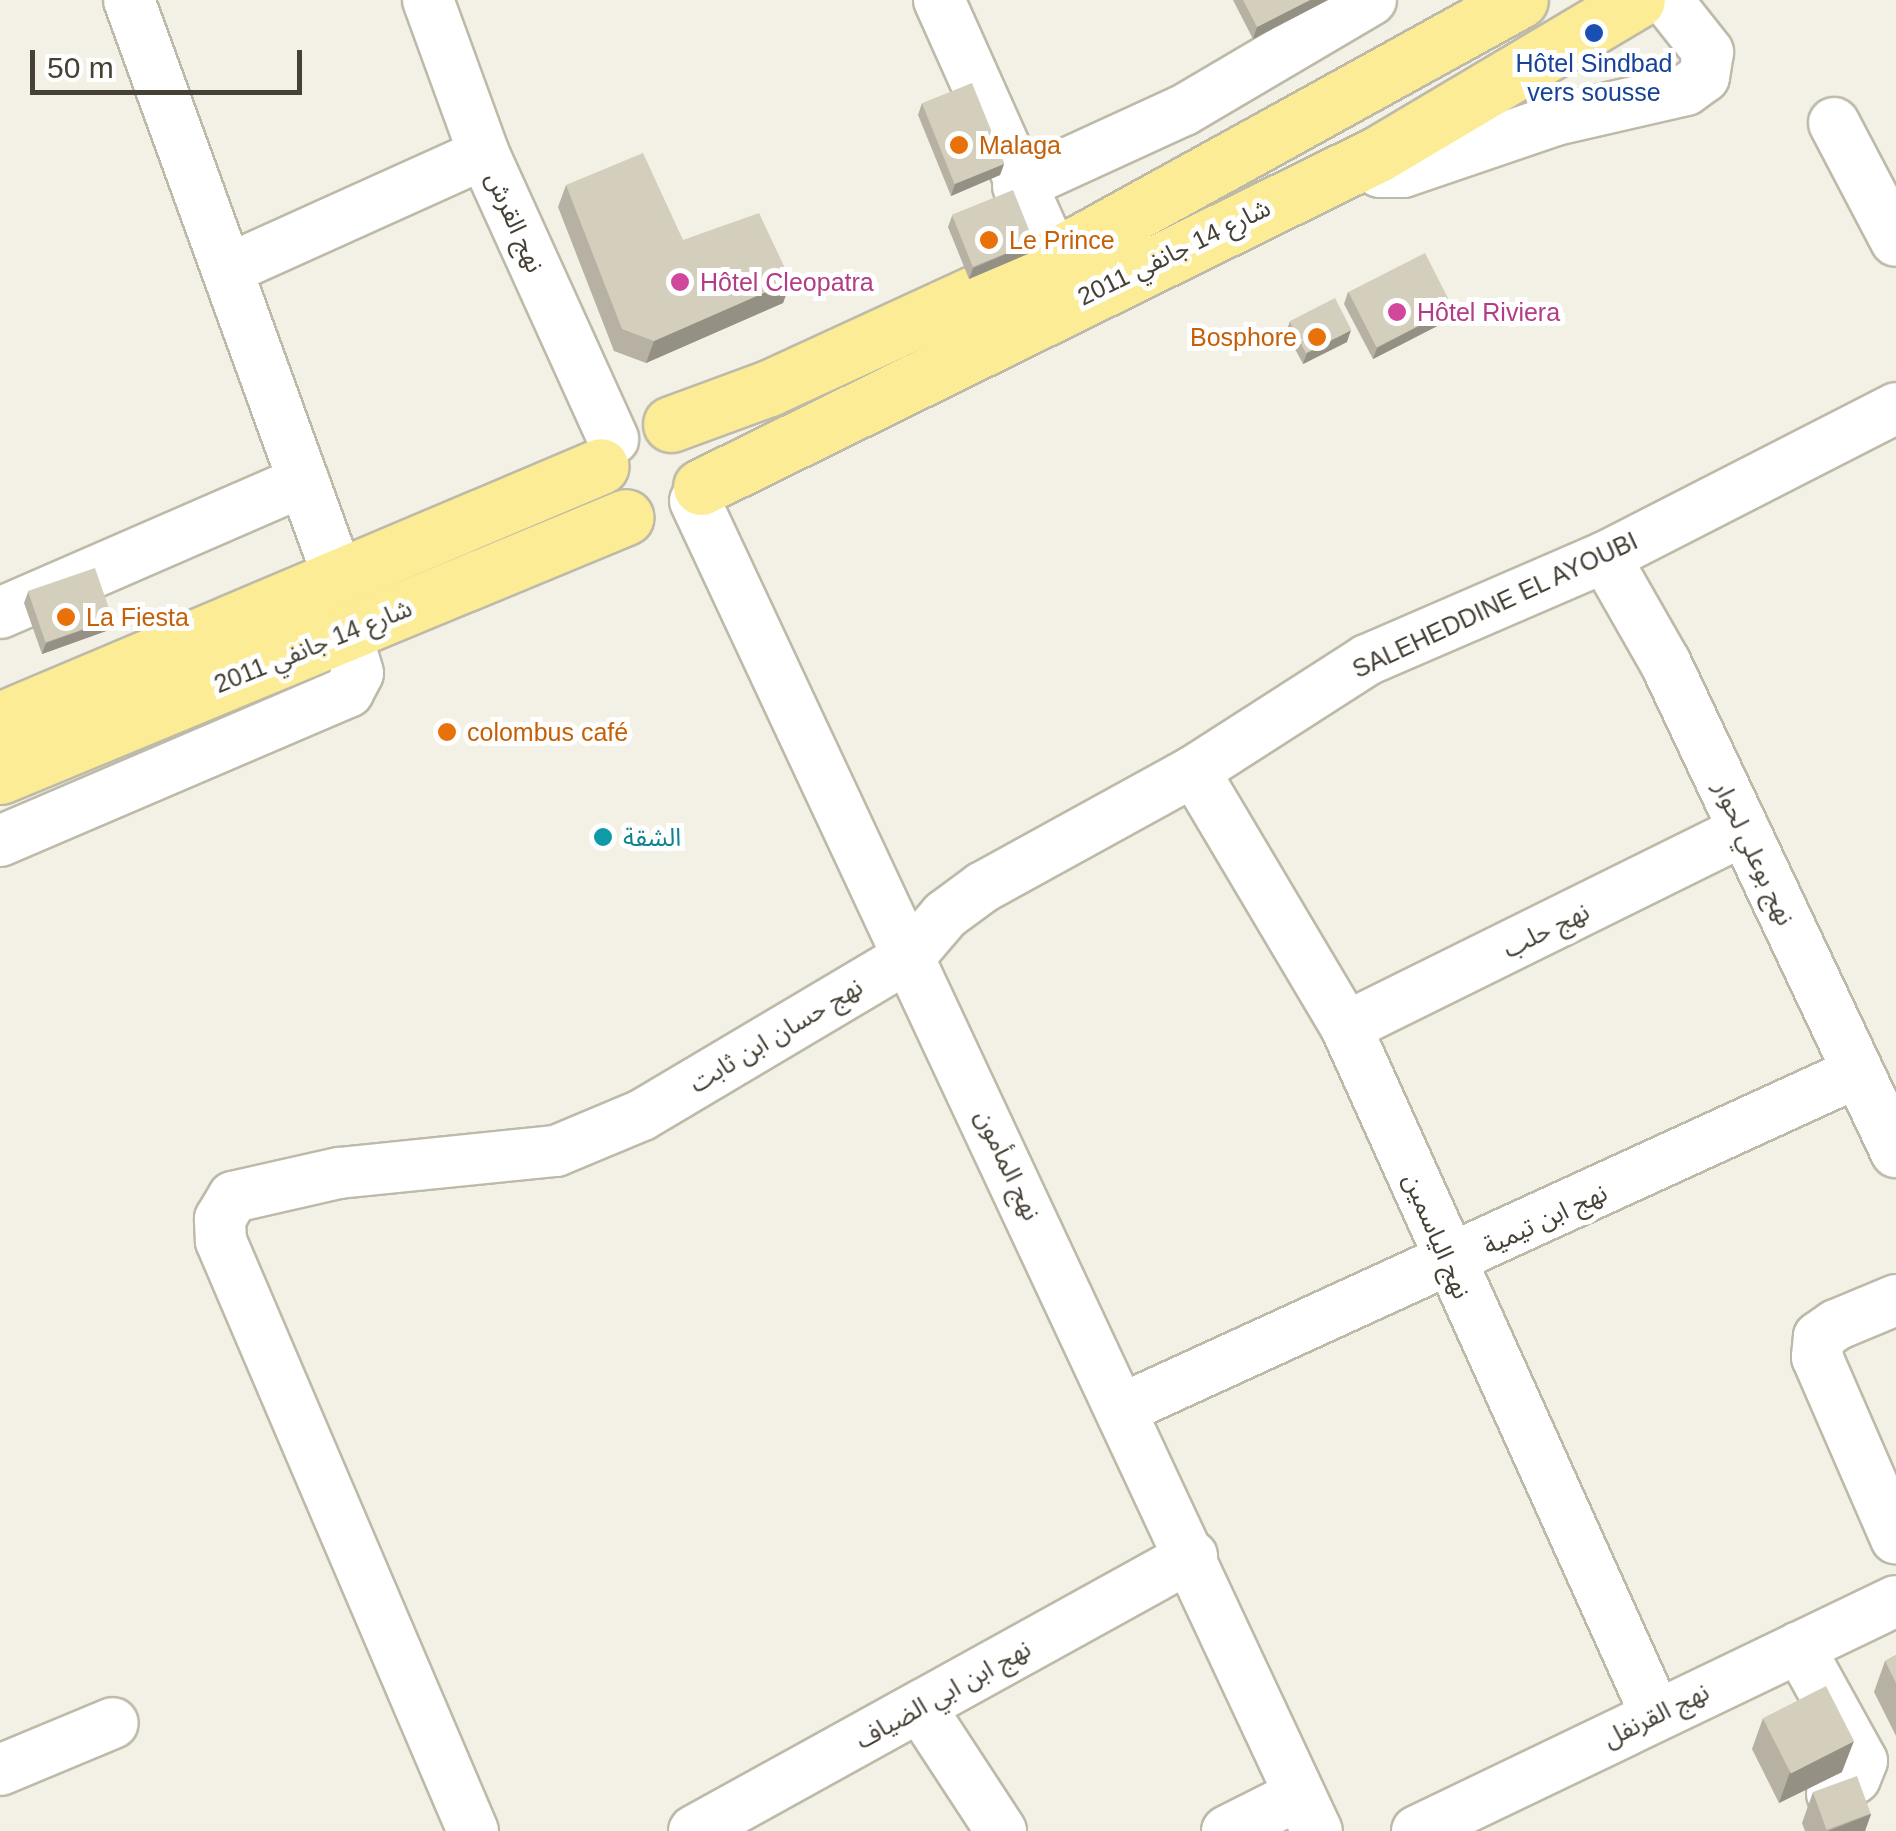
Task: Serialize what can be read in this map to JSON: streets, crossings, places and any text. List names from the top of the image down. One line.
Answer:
{"streets":{"main road":["شارع 14 جانفي 2011"],"street":["نهج القرش","SALEHEDDINE EL AYOUBI","نهج بوعلي لحوار","نهج حلب","نهج حسان ابن ثابت","نهج المأمون","نهج ابن تيمية","نهج الياسمين","نهج ابن ابي الضياف","نهج القرنفل"]},"crossings":[["نهج القرش","شارع 14 جانفي 2011"],["نهج القرش","نهج المأمون"],["شارع 14 جانفي 2011","نهج المأمون"],["SALEHEDDINE EL AYOUBI","نهج بوعلي لحوار"],["SALEHEDDINE EL AYOUBI","نهج حسان ابن ثابت"],["SALEHEDDINE EL AYOUBI","نهج المأمون"],["SALEHEDDINE EL AYOUBI","نهج الياسمين"],["نهج بوعلي لحوار","نهج حلب"],["نهج بوعلي لحوار","نهج ابن تيمية"],["نهج حلب","نهج الياسمين"],["نهج حسان ابن ثابت","نهج المأمون"],["نهج المأمون","نهج ابن تيمية"],["نهج المأمون","نهج ابن ابي الضياف"],["نهج ابن تيمية","نهج الياسمين"],["نهج الياسمين","نهج القرنفل"]],"places":["Hôtel Sindbad vers sousse","Malaga","Le Prince","Hôtel Cleopatra","Hôtel Riviera","Bosphore","La Fiesta","colombus café","الشقة"],"scale_bar":"50 m"}
